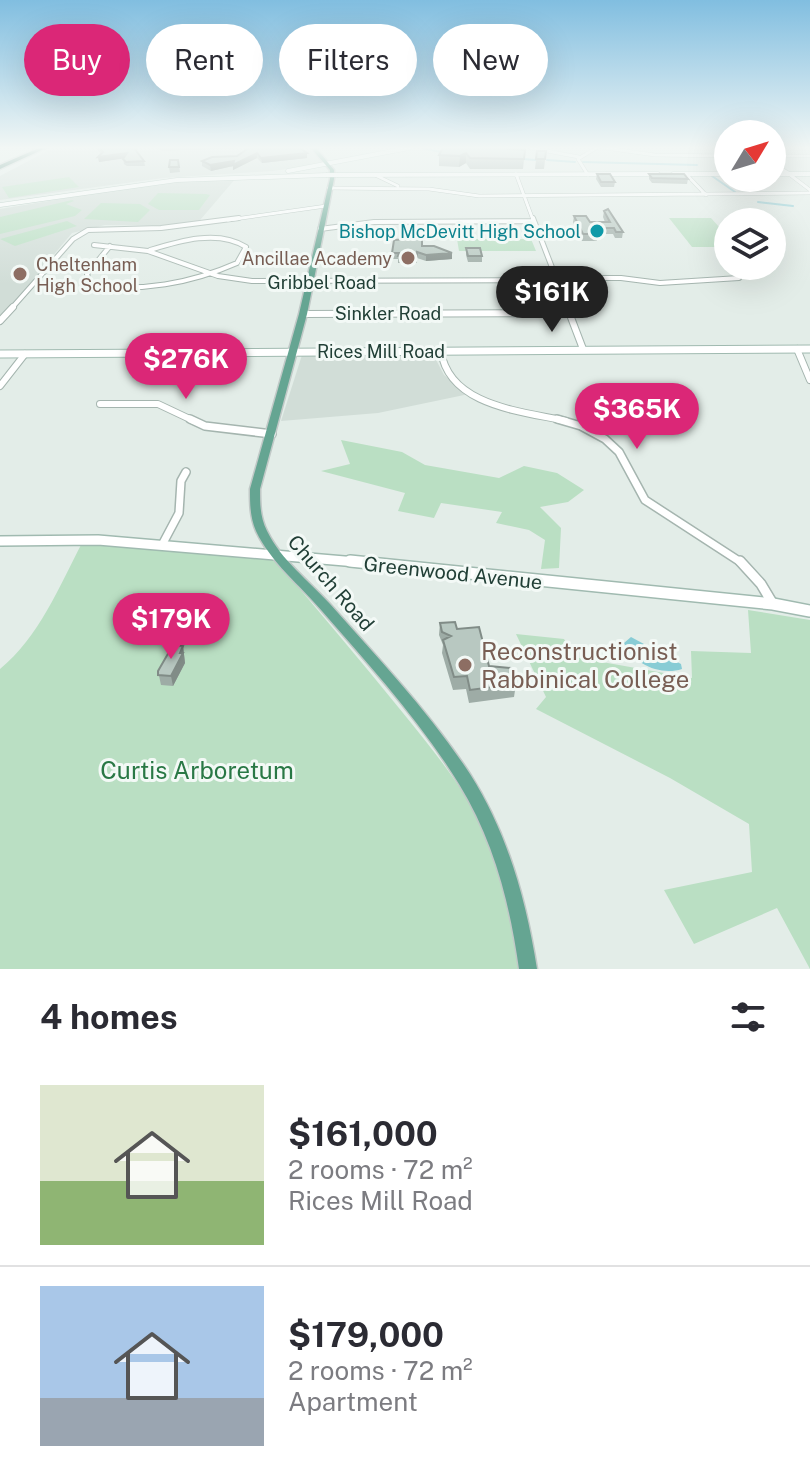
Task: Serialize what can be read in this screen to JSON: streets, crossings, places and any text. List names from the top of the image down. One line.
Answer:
{"streets":{"main road":["Rices Mill Road","Greenwood Avenue","Church Road"],"street":["Gribbel Road","Sinkler Road"]},"crossings":[["Gribbel Road","Church Road"],["Sinkler Road","Church Road"],["Rices Mill Road","Church Road"],["Greenwood Avenue","Church Road"]],"parks":["Curtis Arboretum"],"places":["Bishop McDevitt High School","Ancillae Academy","Cheltenham High School","Reconstructionist Rabbinical College"],"north":"top right","page":{"chip":["Buy","Rent","Filters","New"],"price":["$161K","$276K","$365K","$179K"],"heading":"4 homes","list":[{"name":"$161,000","note":"2 rooms · 72 m² · Rices Mill Road"},{"name":"$179,000","note":"2 rooms · 72 m² · Apartment"}]}}
